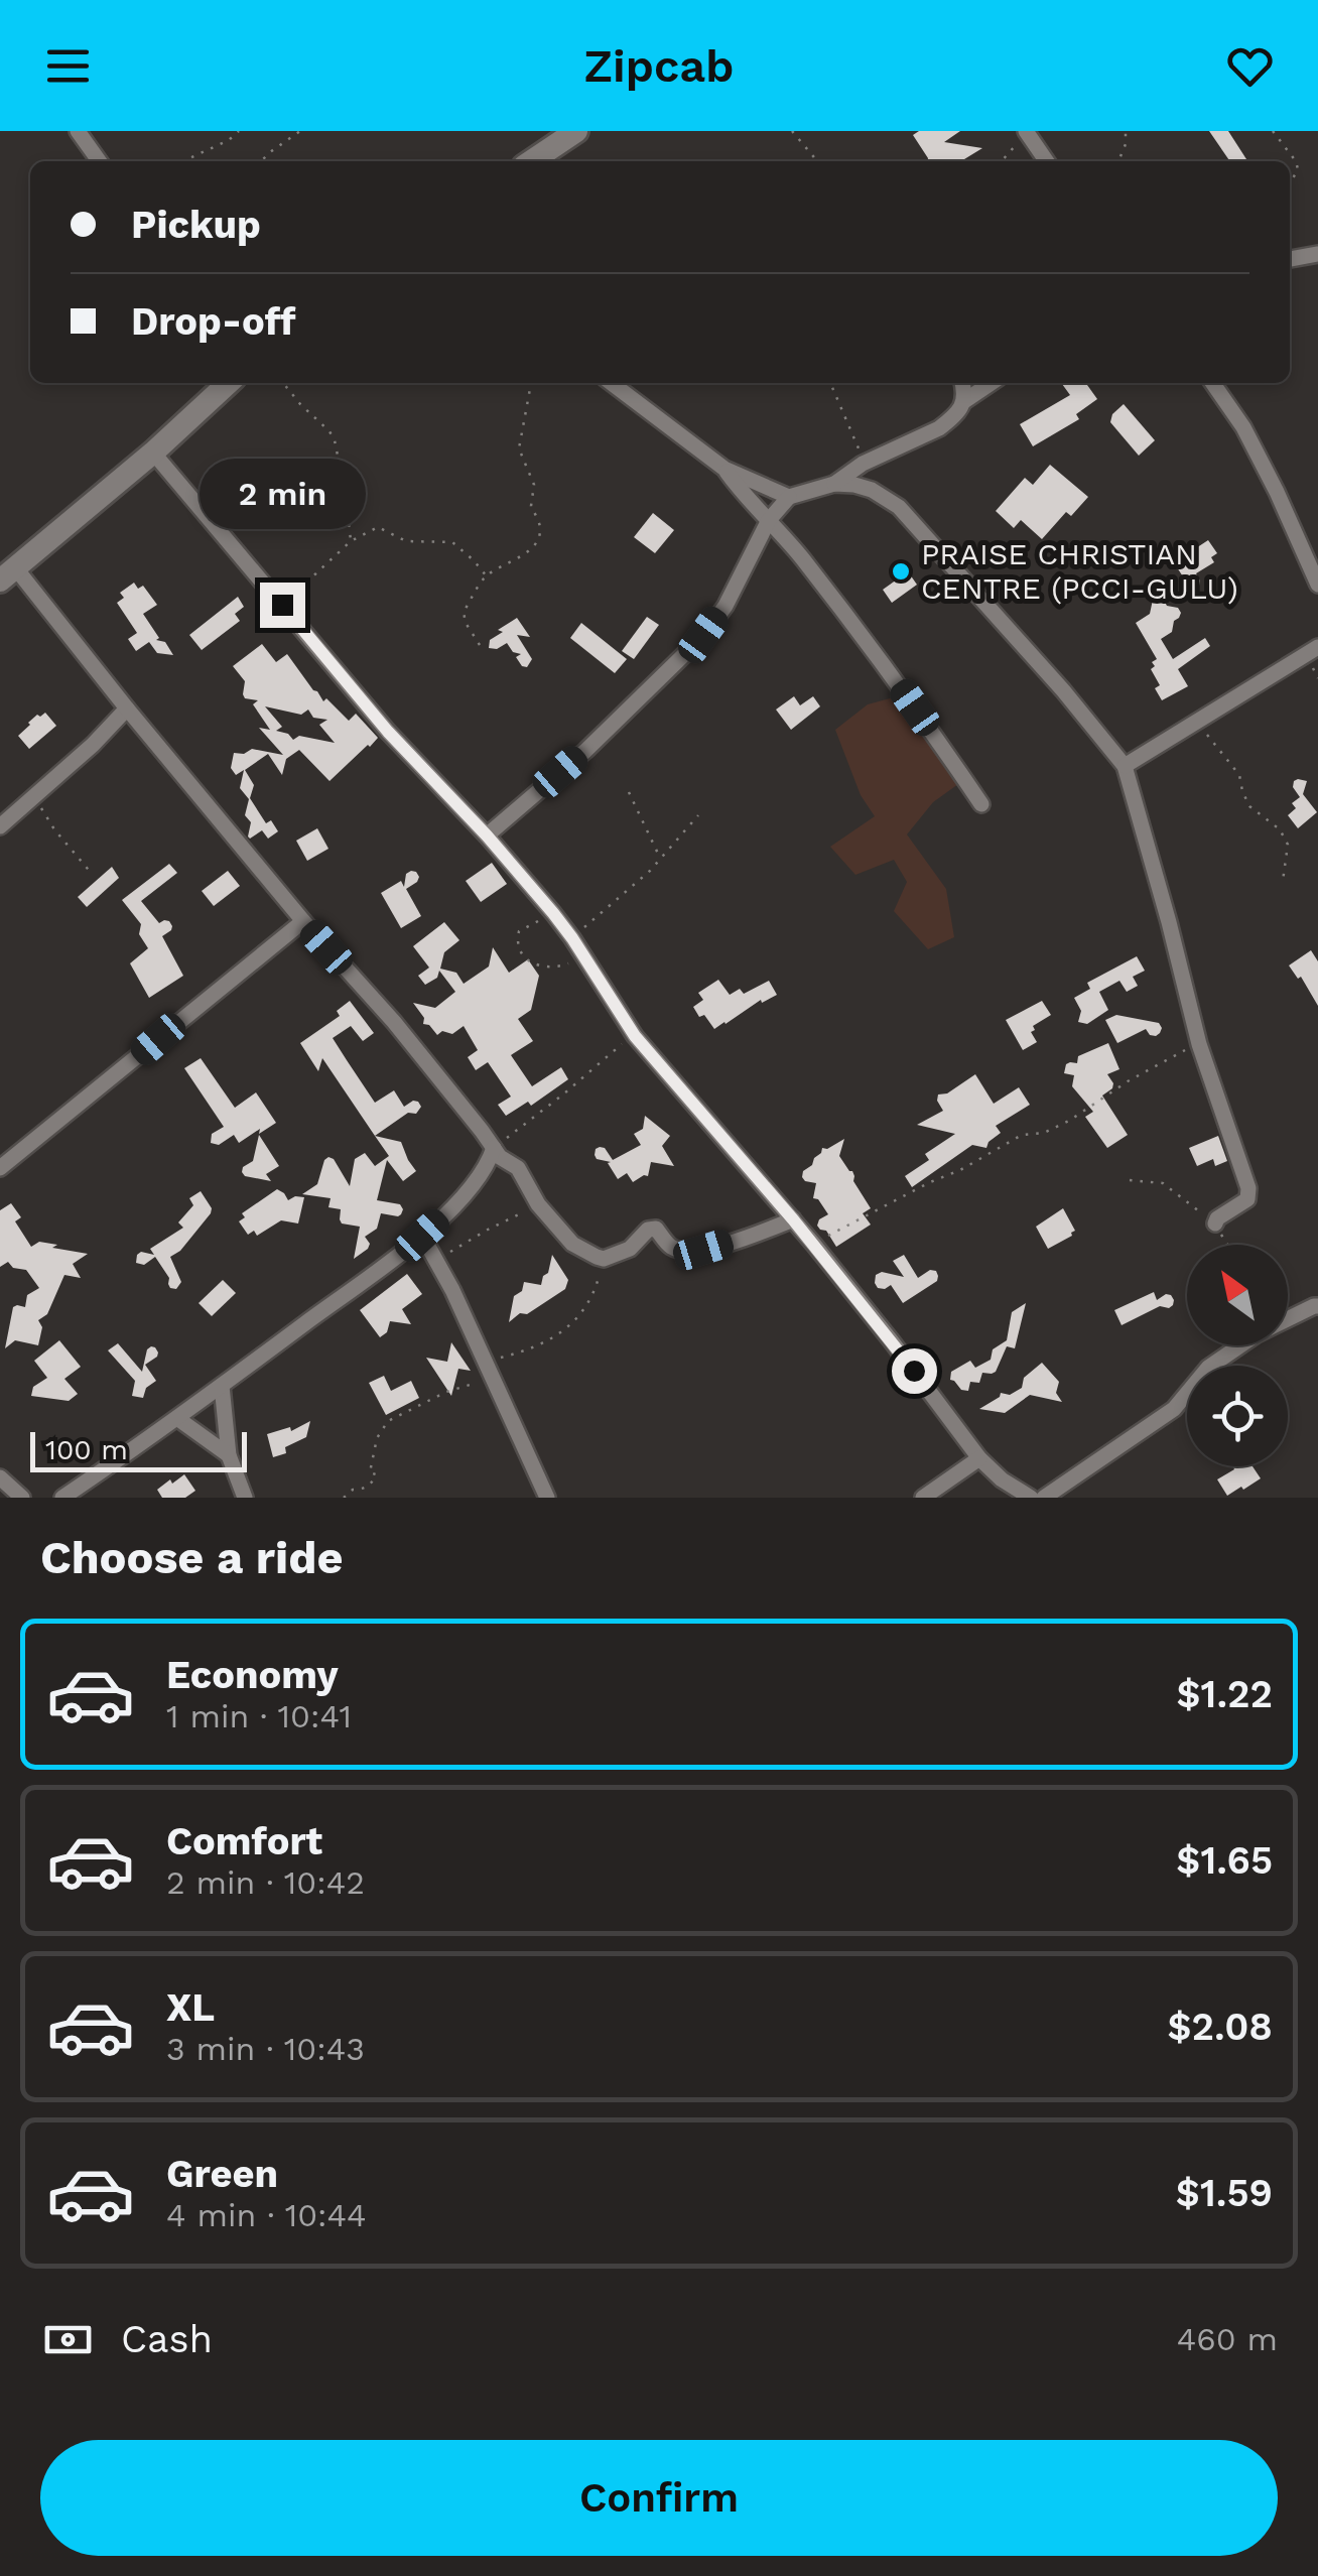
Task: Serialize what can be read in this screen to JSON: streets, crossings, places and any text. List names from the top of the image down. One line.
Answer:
{"places":["PRAISE CHRISTIAN CENTRE (PCCI-GULU)"],"scale_bar":"100 m","north":"top left","page":{"header":"Zipcab","banner":["Pickup","Drop-off"],"bubble":"2 min","scale":"100 m","heading":"Choose a ride","list":[{"name":"Economy","note":"1 min · 10:41","value":"$1.22"},{"name":"Comfort","note":"2 min · 10:42","value":"$1.65"},{"name":"XL","note":"3 min · 10:43","value":"$2.08"},{"name":"Green","note":"4 min · 10:44","value":"$1.59"}],"pay":["Cash","460 m"],"buttons":"Confirm"}}
